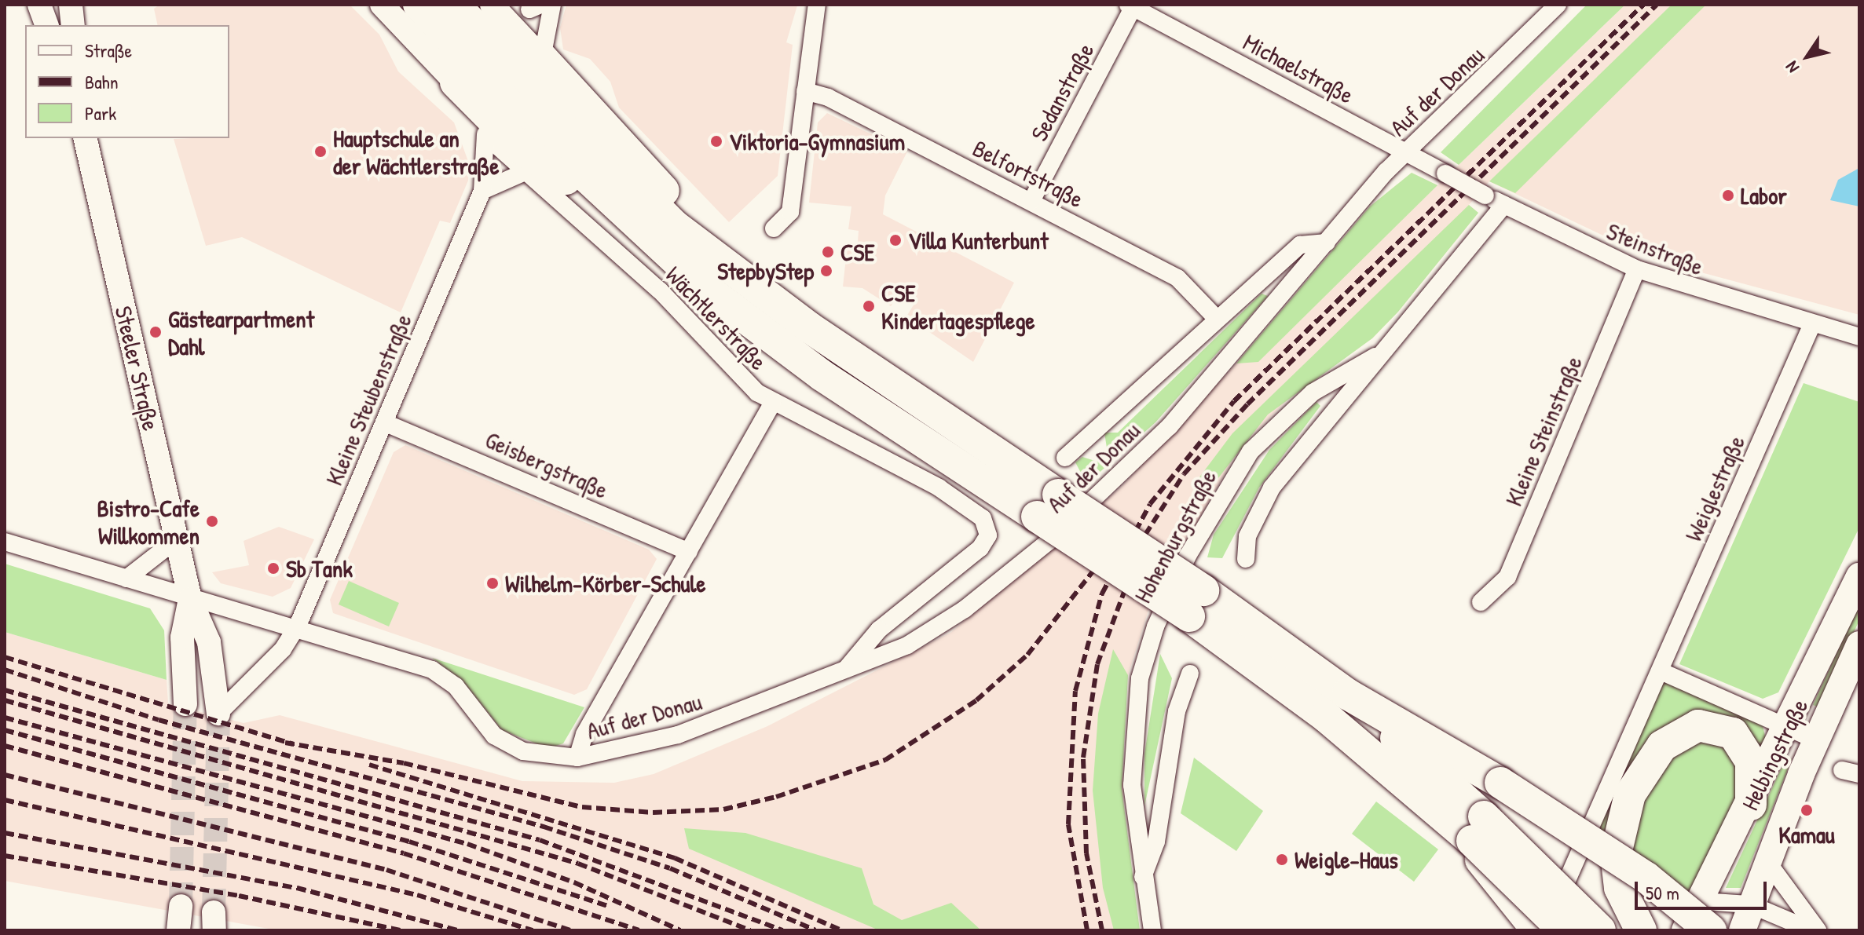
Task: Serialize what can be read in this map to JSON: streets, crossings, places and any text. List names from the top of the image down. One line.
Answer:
{"streets":{"main road":["Steeler Straße","Helbingstraße"],"street":["Michaelstraße","Auf der Donau","Sedanstraße","Belfortstraße","Steinstraße","Wächtlerstraße","Kleine Steubenstraße","Kleine Steinstraße","Geisbergstraße","Weiglestraße","Hohenburgstraße"]},"crossings":[["Michaelstraße","Auf der Donau"],["Michaelstraße","Sedanstraße"],["Michaelstraße","Steinstraße"],["Auf der Donau","Belfortstraße"],["Auf der Donau","Wächtlerstraße"],["Auf der Donau","Steeler Straße"],["Auf der Donau","Kleine Steubenstraße"],["Sedanstraße","Belfortstraße"],["Steinstraße","Kleine Steinstraße"],["Steinstraße","Weiglestraße"],["Steinstraße","Hohenburgstraße"],["Wächtlerstraße","Kleine Steubenstraße"],["Kleine Steubenstraße","Geisbergstraße"]],"places":["Viktoria-Gymnasium","Hauptschule an der Wächtlerstraße","Labor","Villa Kunterbunt","CSE","StepbyStep","CSE Kindertagespflege","Gästearpartment Dahl","Bistro-Cafe Willkommen","Sb Tank","Wilhelm-Körber-Schule","Kamau","Weigle-Haus"],"legend":["Straße","Bahn","Park"],"scale_bar":"50 m","north":"bottom left"}
